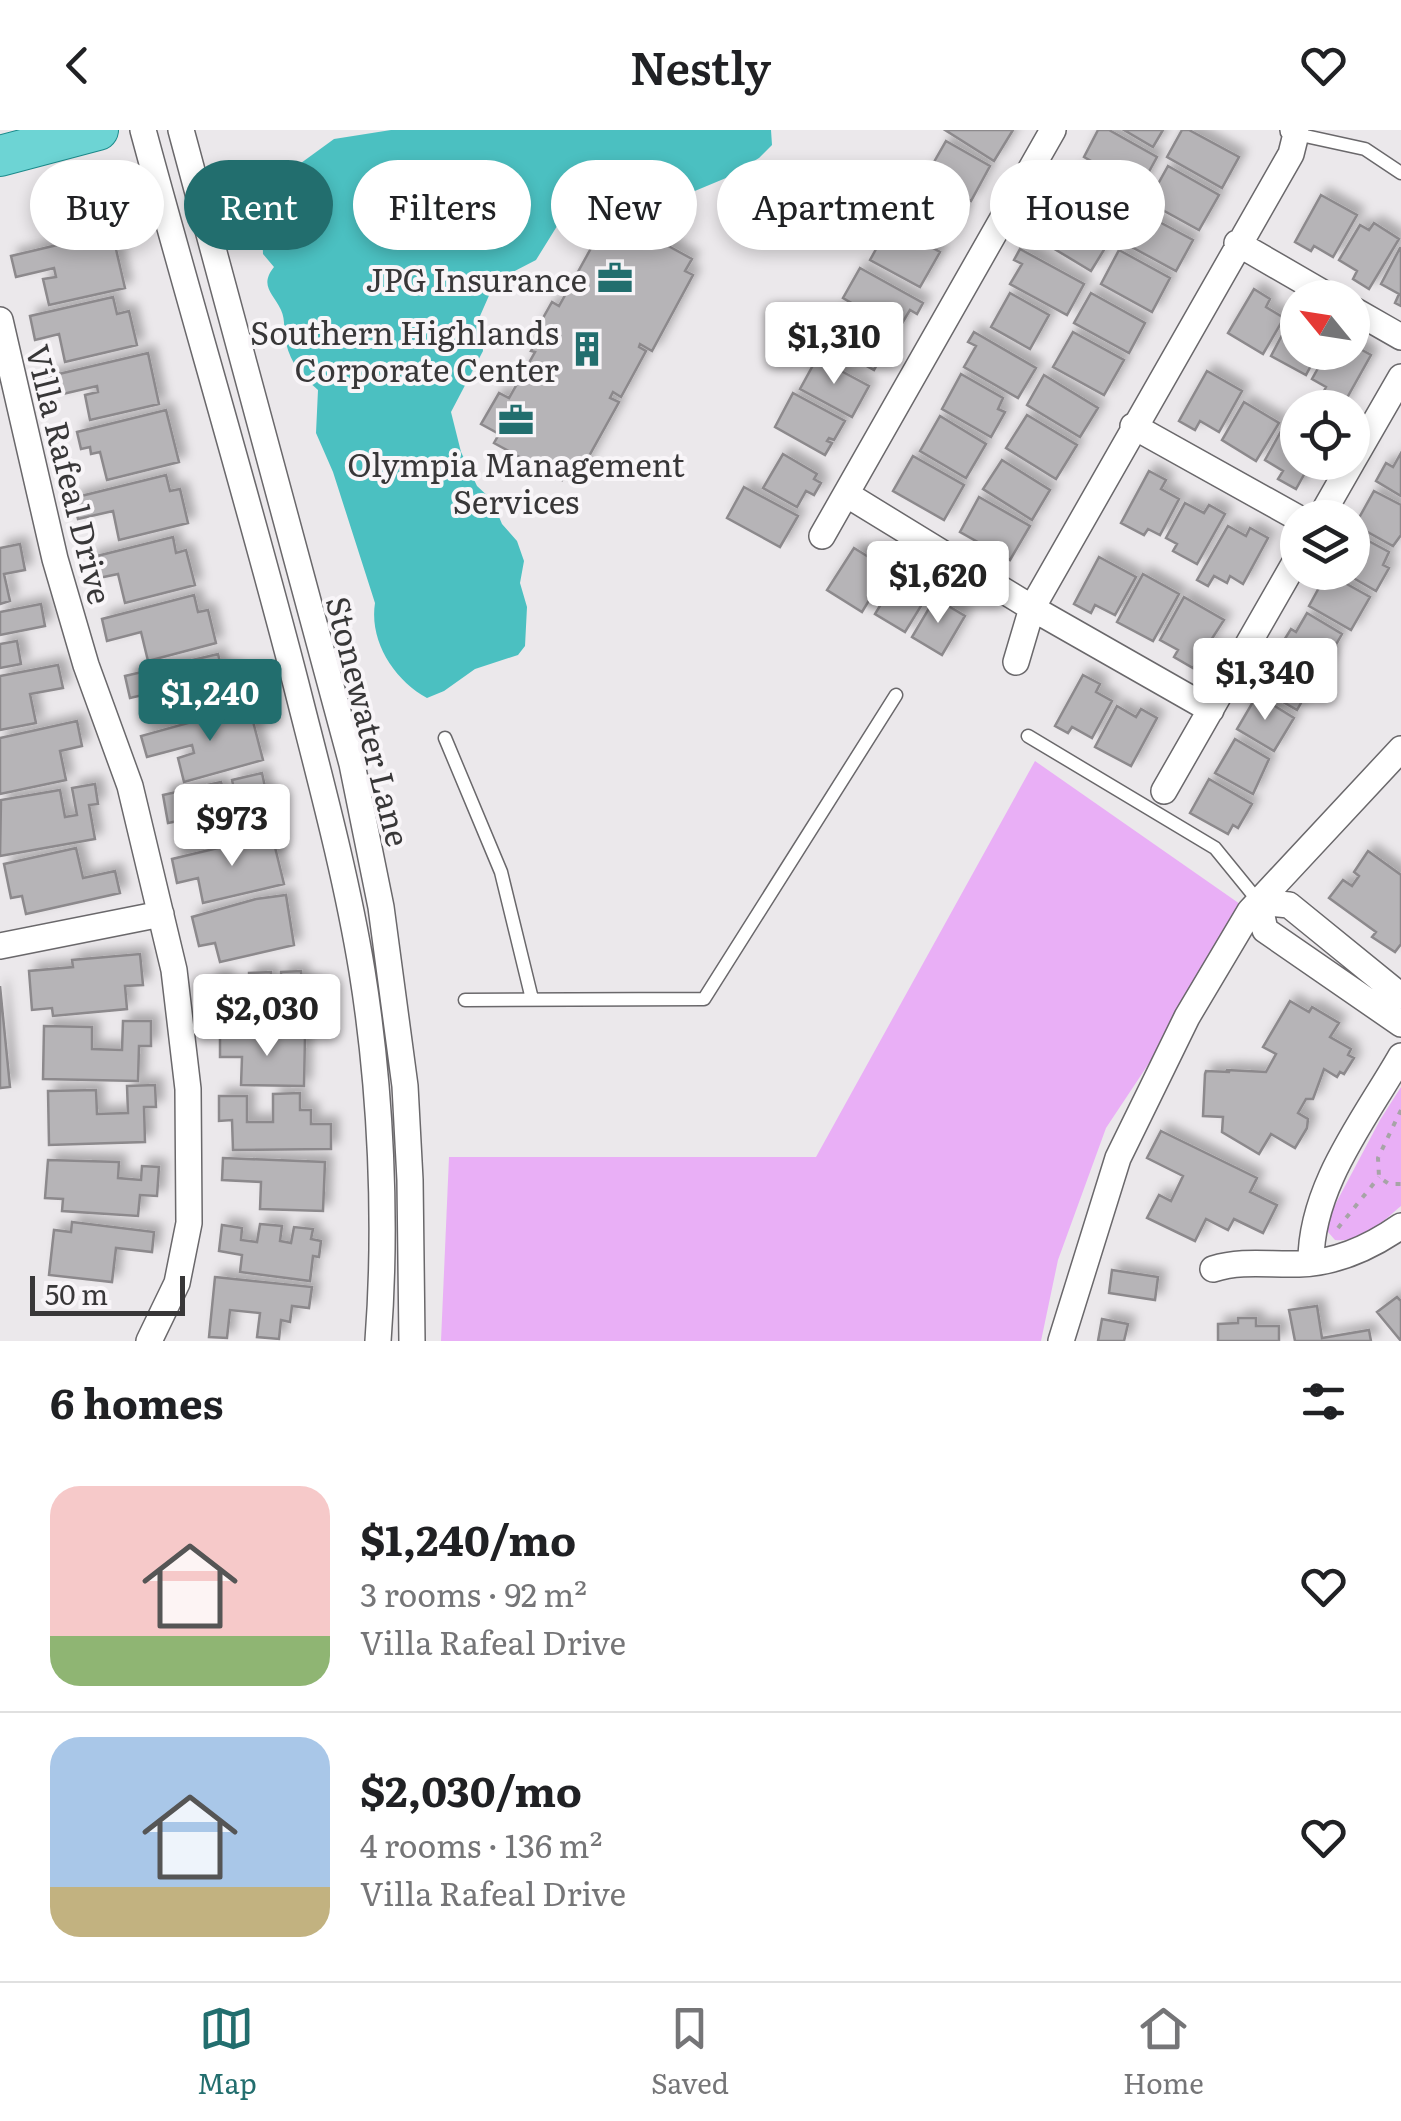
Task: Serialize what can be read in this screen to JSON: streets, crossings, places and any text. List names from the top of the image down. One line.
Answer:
{"streets":{"street":["Villa Rafeal Drive","Stonewater Lane"]},"places":{"office":["JPG Insurance","Olympia Management Services"],"building":["Southern Highlands Corporate Center"]},"scale_bar":"50 m","north":"top left","page":{"header":"Nestly","chip":["Buy","Rent","Filters","New","Apartment","House"],"price":["$1,310","$1,620","$1,340","$1,240","$973","$2,030"],"scale":"50 m","heading":"6 homes","list":[{"name":"$1,240/mo","note":"3 rooms · 92 m² · Villa Rafeal Drive"},{"name":"$2,030/mo","note":"4 rooms · 136 m² · Villa Rafeal Drive"}],"tabs":["Map","Saved","Home"]}}
